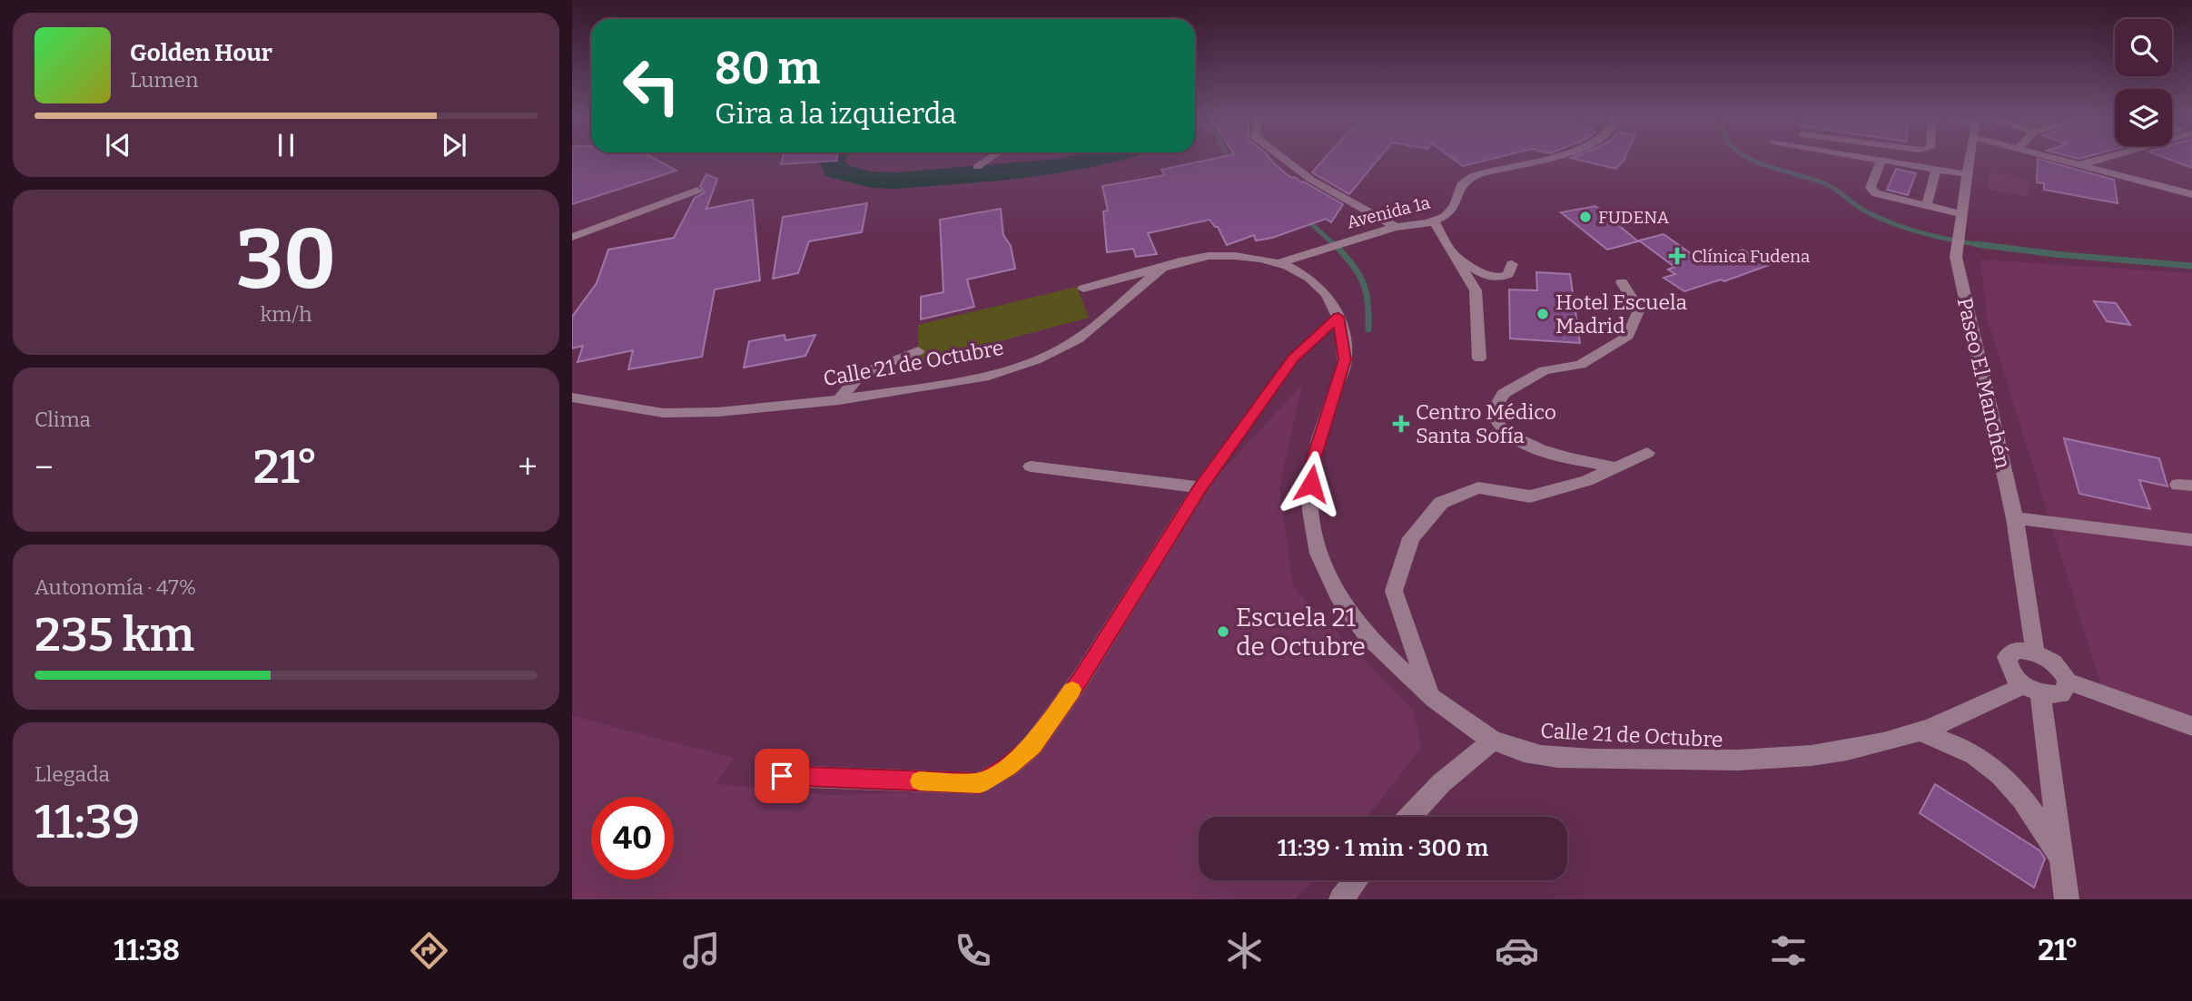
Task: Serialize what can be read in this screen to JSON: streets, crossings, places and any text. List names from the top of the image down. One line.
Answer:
{"streets":{"street":["Avenida 1a","Calle 21 de Octubre","Paseo El Manchén"]},"crossings":[["Avenida 1a","Calle 21 de Octubre"]],"places":{"other":["FUDENA","Hotel Escuela Madrid","Escuela 21 de Octubre"],"health":["Clínica Fudena","Centro Médico Santa Sofía"]},"page":{"turn":["80 m","Gira a la izquierda"],"song":["Golden Hour","Lumen"],"tile":[["30","km/h"],"Clima",["Autonomía · 47%","235 km"],["Llegada","11:39"]],"heat":["−","21°","+"],"limit":"40","trip":"11:39 · 1 min · 300 m","tabs":["11:38","21°"]}}
